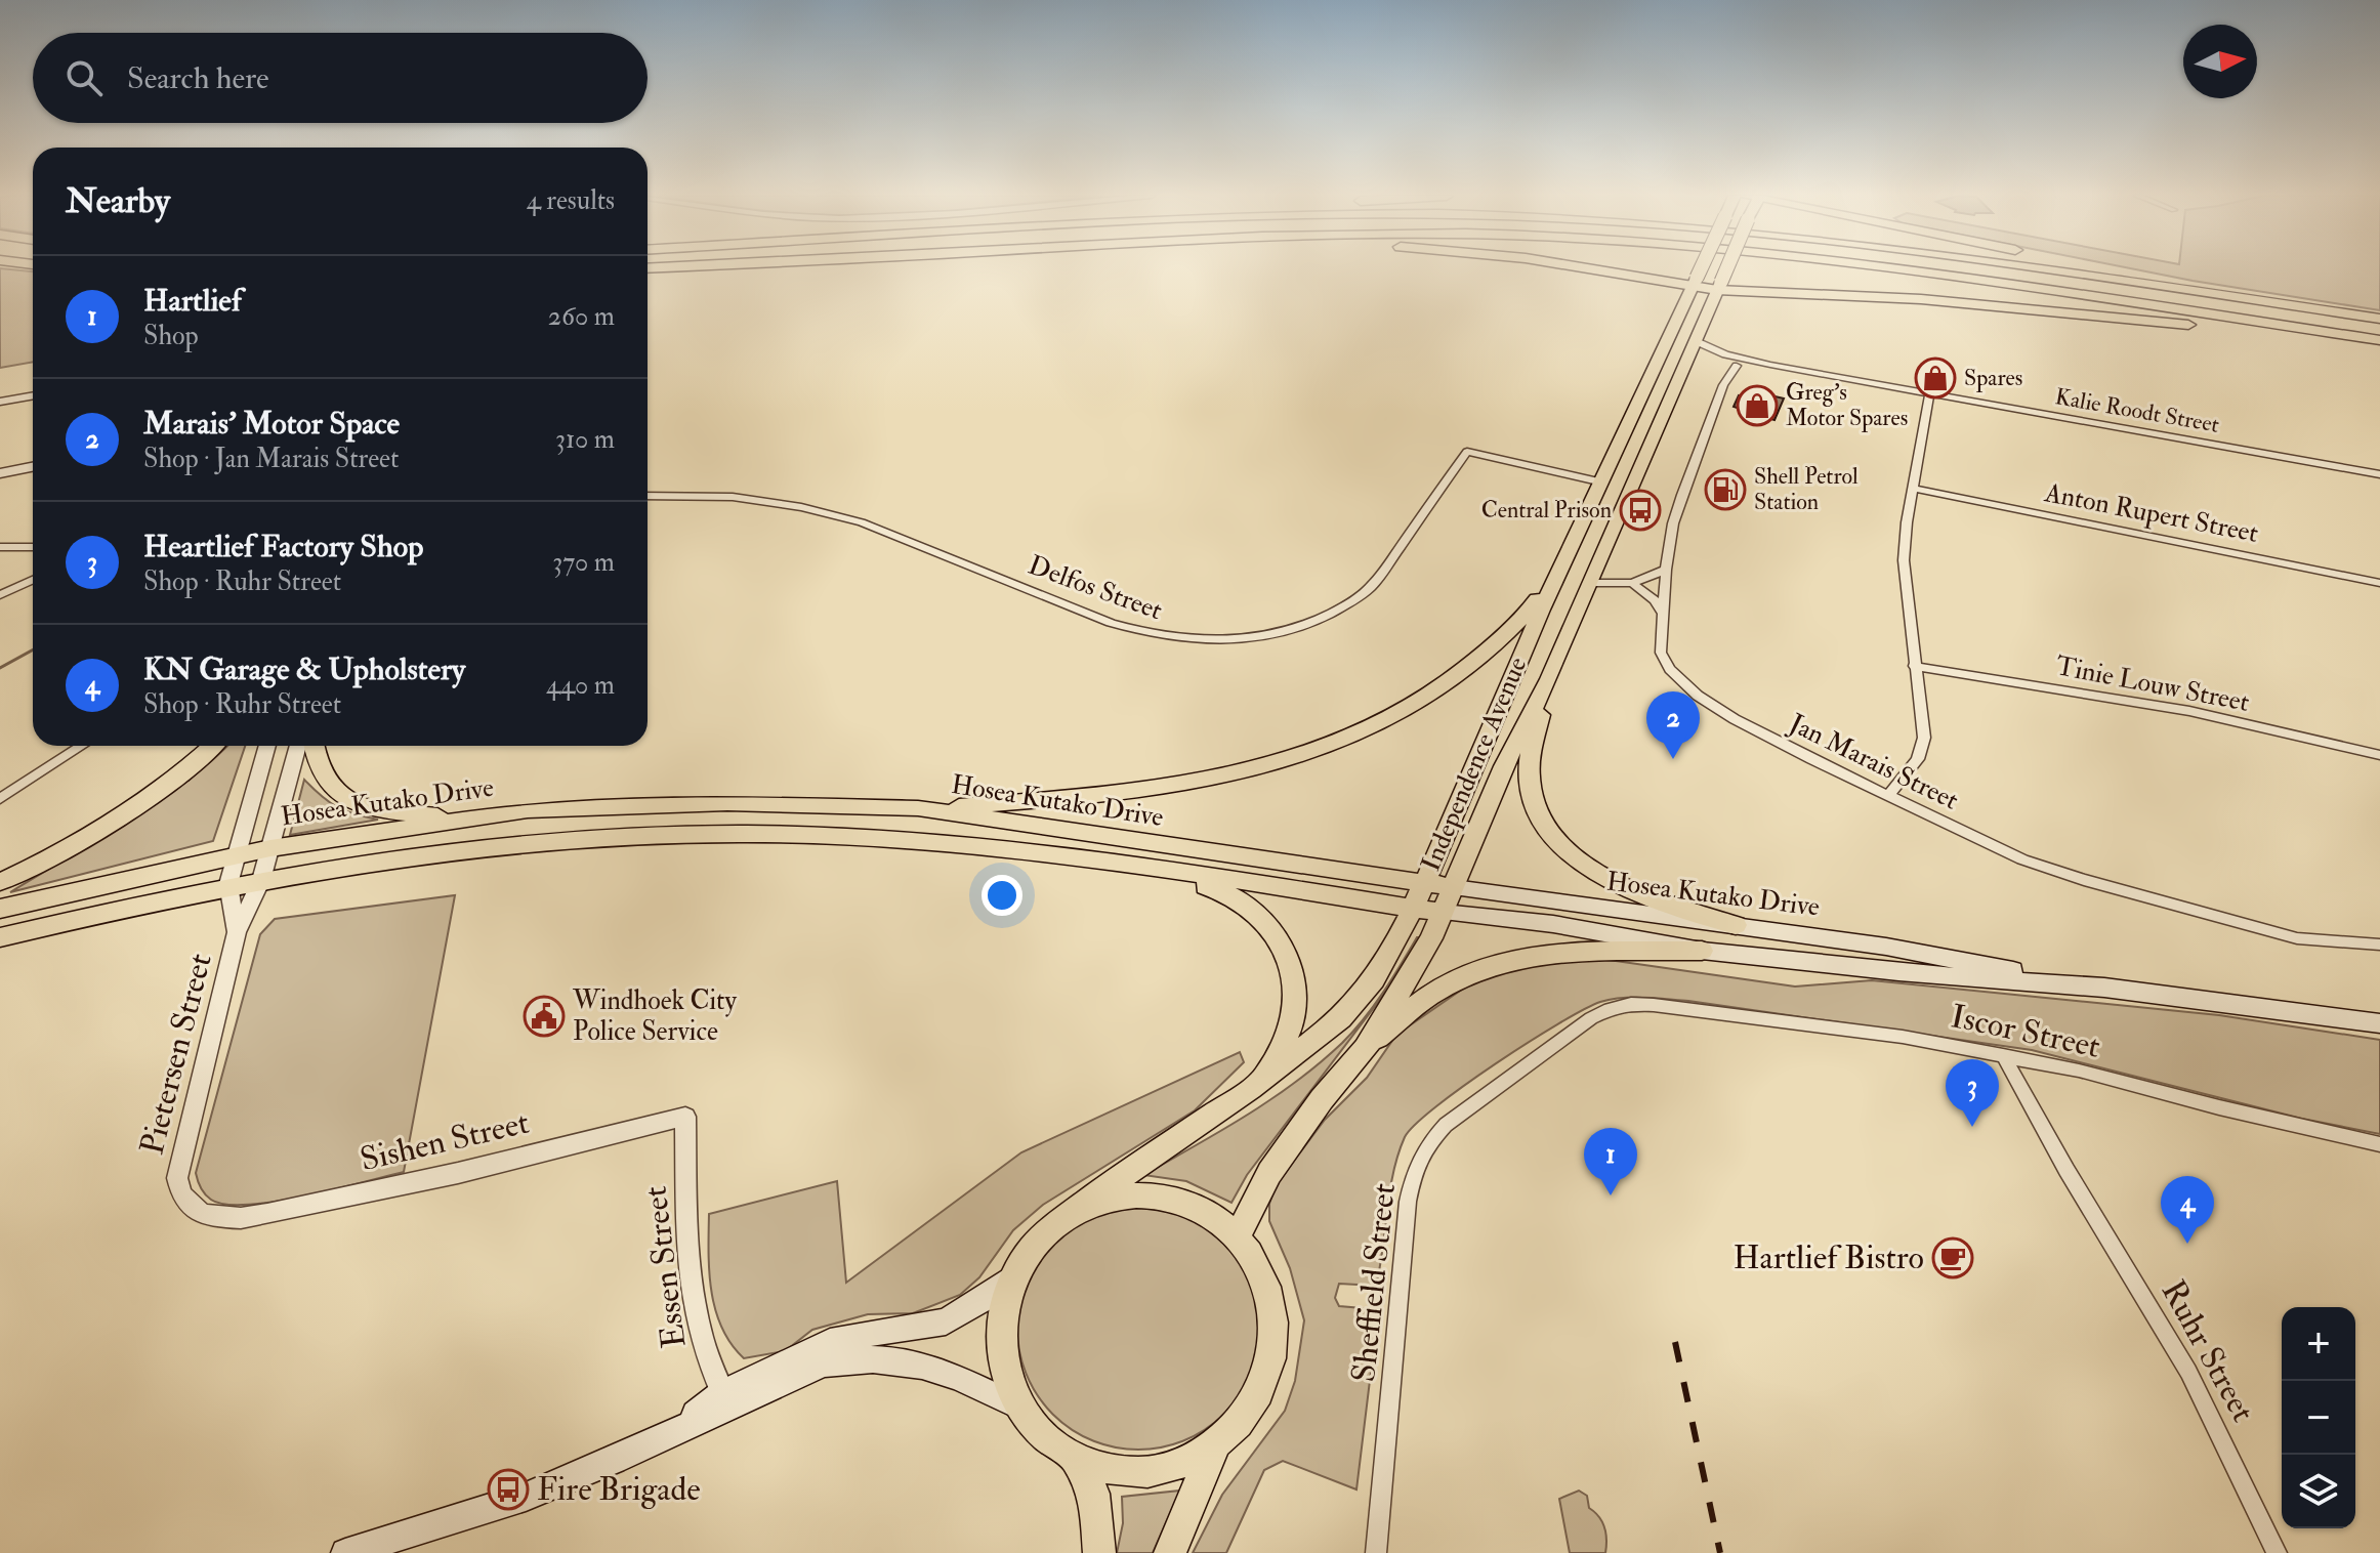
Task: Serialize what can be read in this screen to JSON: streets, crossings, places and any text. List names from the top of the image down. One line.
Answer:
{"streets":{"main road":["Independence Avenue","Hosea Kutako Drive"],"street":["Kalie Roodt Street","Anton Rupert Street","Delfos Street","Tinie Louw Street","Jan Marais Street","Iscor Street","Pietersen Street","Sishen Street","Essen Street","Sheffield Street","Ruhr Street"]},"crossings":[["Kalie Roodt Street","Independence Avenue"],["Delfos Street","Independence Avenue"],["Independence Avenue","Hosea Kutako Drive"],["Independence Avenue","Essen Street"],["Hosea Kutako Drive","Pietersen Street"],["Iscor Street","Sheffield Street"],["Iscor Street","Ruhr Street"],["Pietersen Street","Sishen Street"],["Sishen Street","Essen Street"]],"places":{"shop":["Spares","Greg's Motor Spares"],"fuel station":["Shell Petrol Station"],"bus stop":["Central Prison","Fire Brigade"],"public building":["Windhoek City Police Service"],"cafe":["Hartlief Bistro"]},"north":"right","page":{"search":"Search here","heading":["Nearby","4 results"],"list":[{"mark":"1","name":"Hartlief","note":"Shop","value":"260 m"},{"mark":"2","name":"Marais' Motor Space","note":"Shop · Jan Marais Street","value":"310 m"},{"mark":"3","name":"Heartlief Factory Shop","note":"Shop · Ruhr Street","value":"370 m"},{"mark":"4","name":"KN Garage & Upholstery","note":"Shop · Ruhr Street","value":"440 m"}],"pins":["2","3","1","4"],"map_buttons":["+","−"]}}
